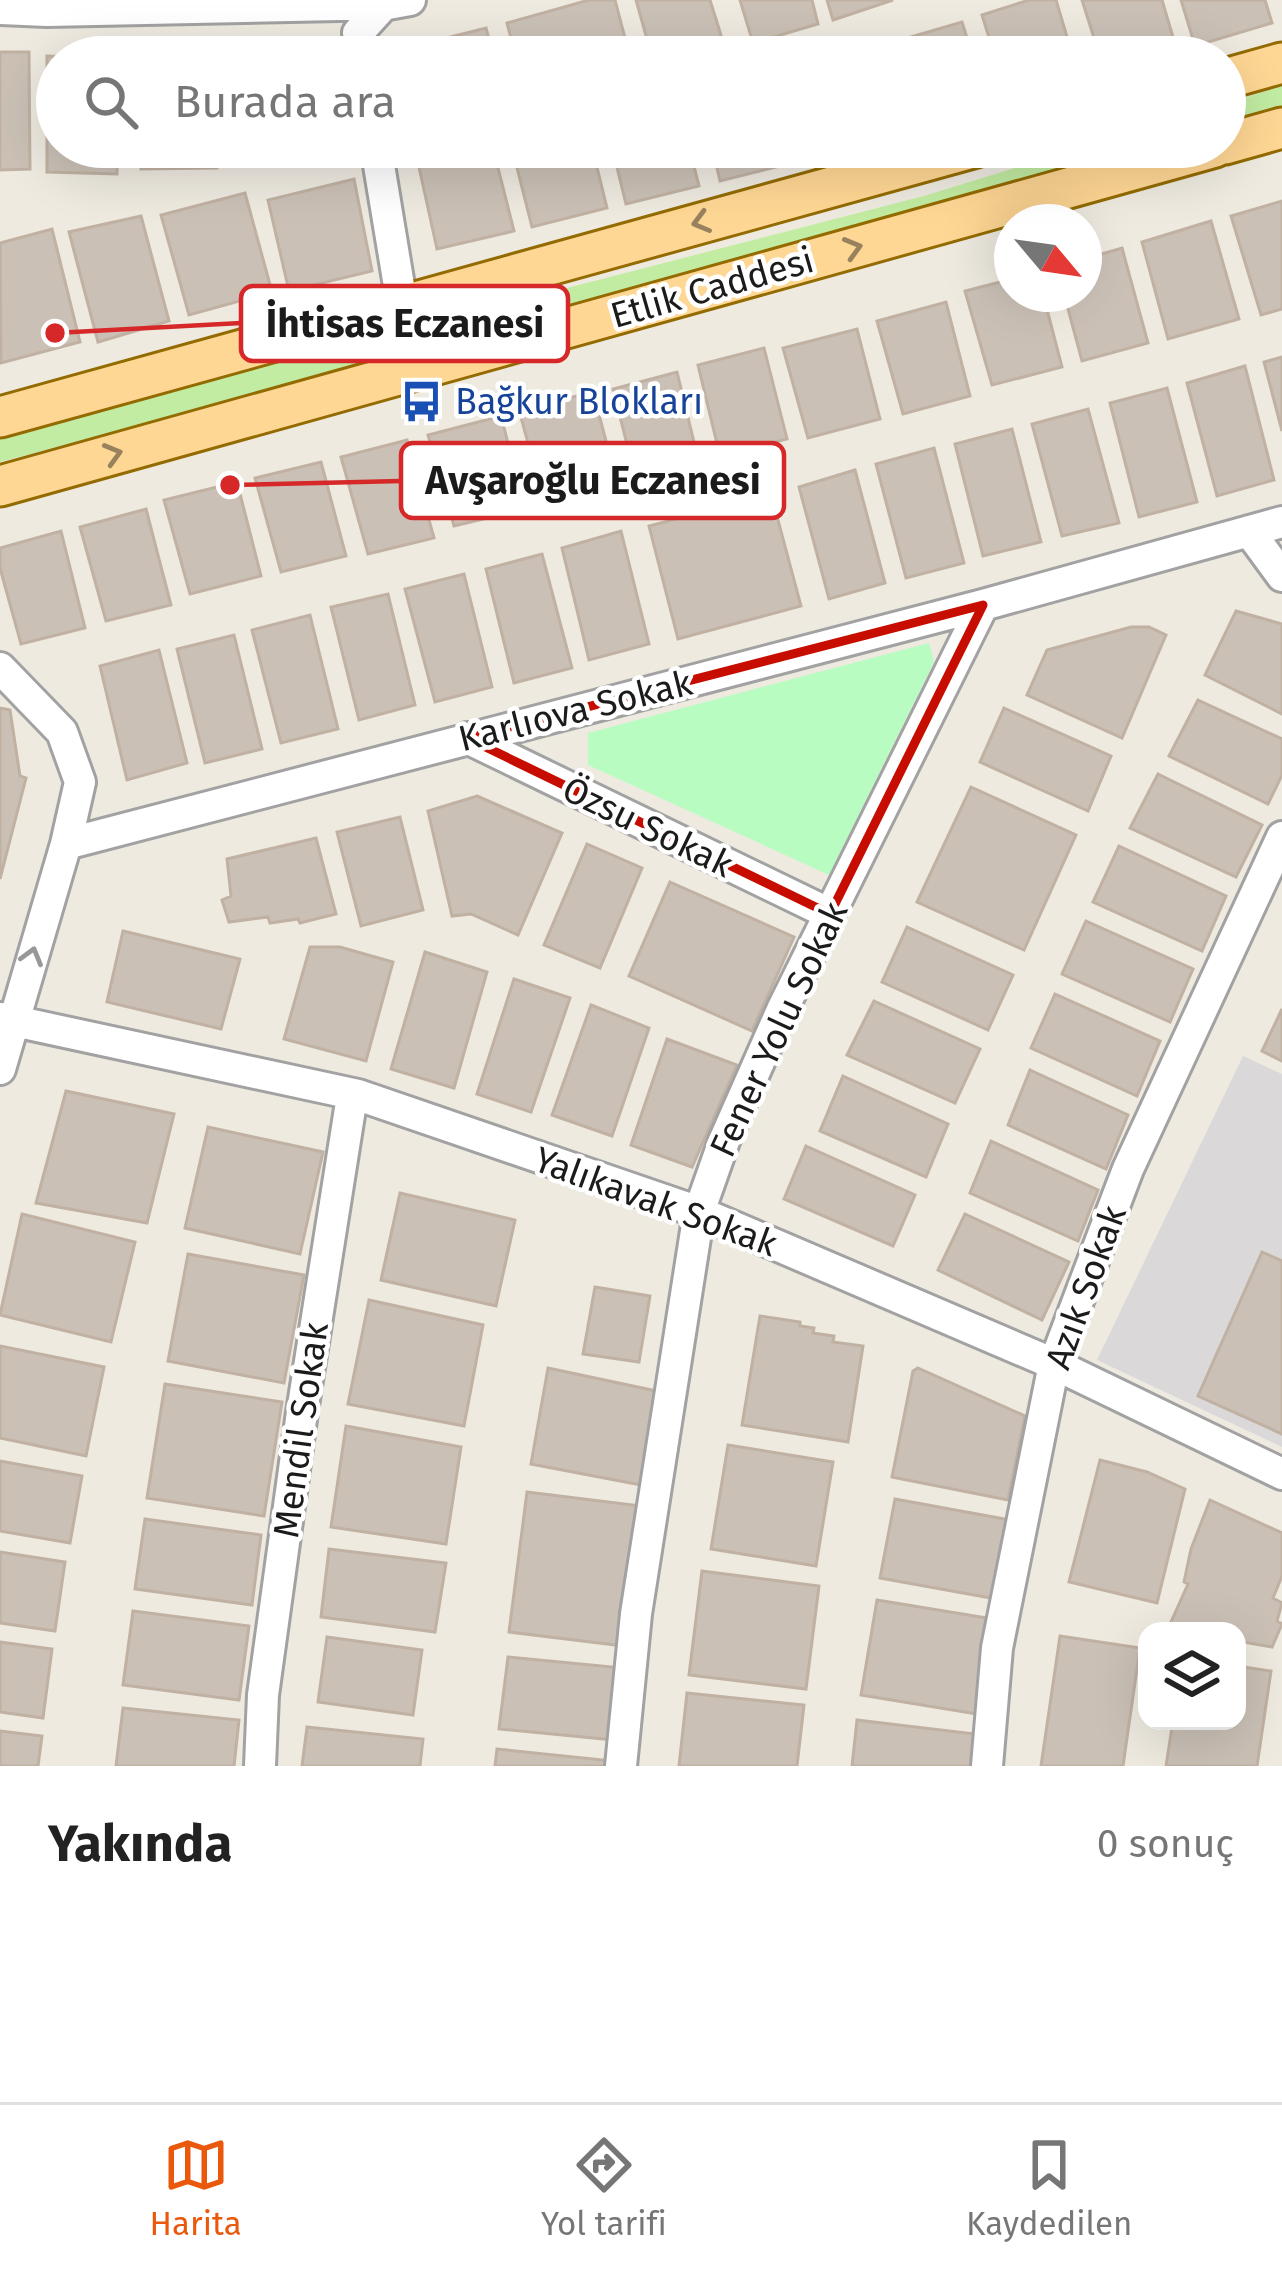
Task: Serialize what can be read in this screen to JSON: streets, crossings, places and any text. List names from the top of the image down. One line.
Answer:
{"streets":{"main road":["Etlik Caddesi"],"street":["Karlıova Sokak","Özsu Sokak","Fener Yolu Sokak","Yalıkavak Sokak","Azık Sokak","Mendil Sokak"]},"crossings":[["Karlıova Sokak","Özsu Sokak"],["Karlıova Sokak","Fener Yolu Sokak"],["Özsu Sokak","Fener Yolu Sokak"],["Fener Yolu Sokak","Yalıkavak Sokak"],["Yalıkavak Sokak","Azık Sokak"],["Yalıkavak Sokak","Mendil Sokak"]],"places":{"other":["İhtisas Eczanesi","Avşaroğlu Eczanesi"],"bus stop":["Bağkur Blokları"]},"north":"bottom right","page":{"search":"Burada ara","heading":["Yakında","0 sonuç"],"nav":["Harita","Yol tarifi","Kaydedilen"]}}
